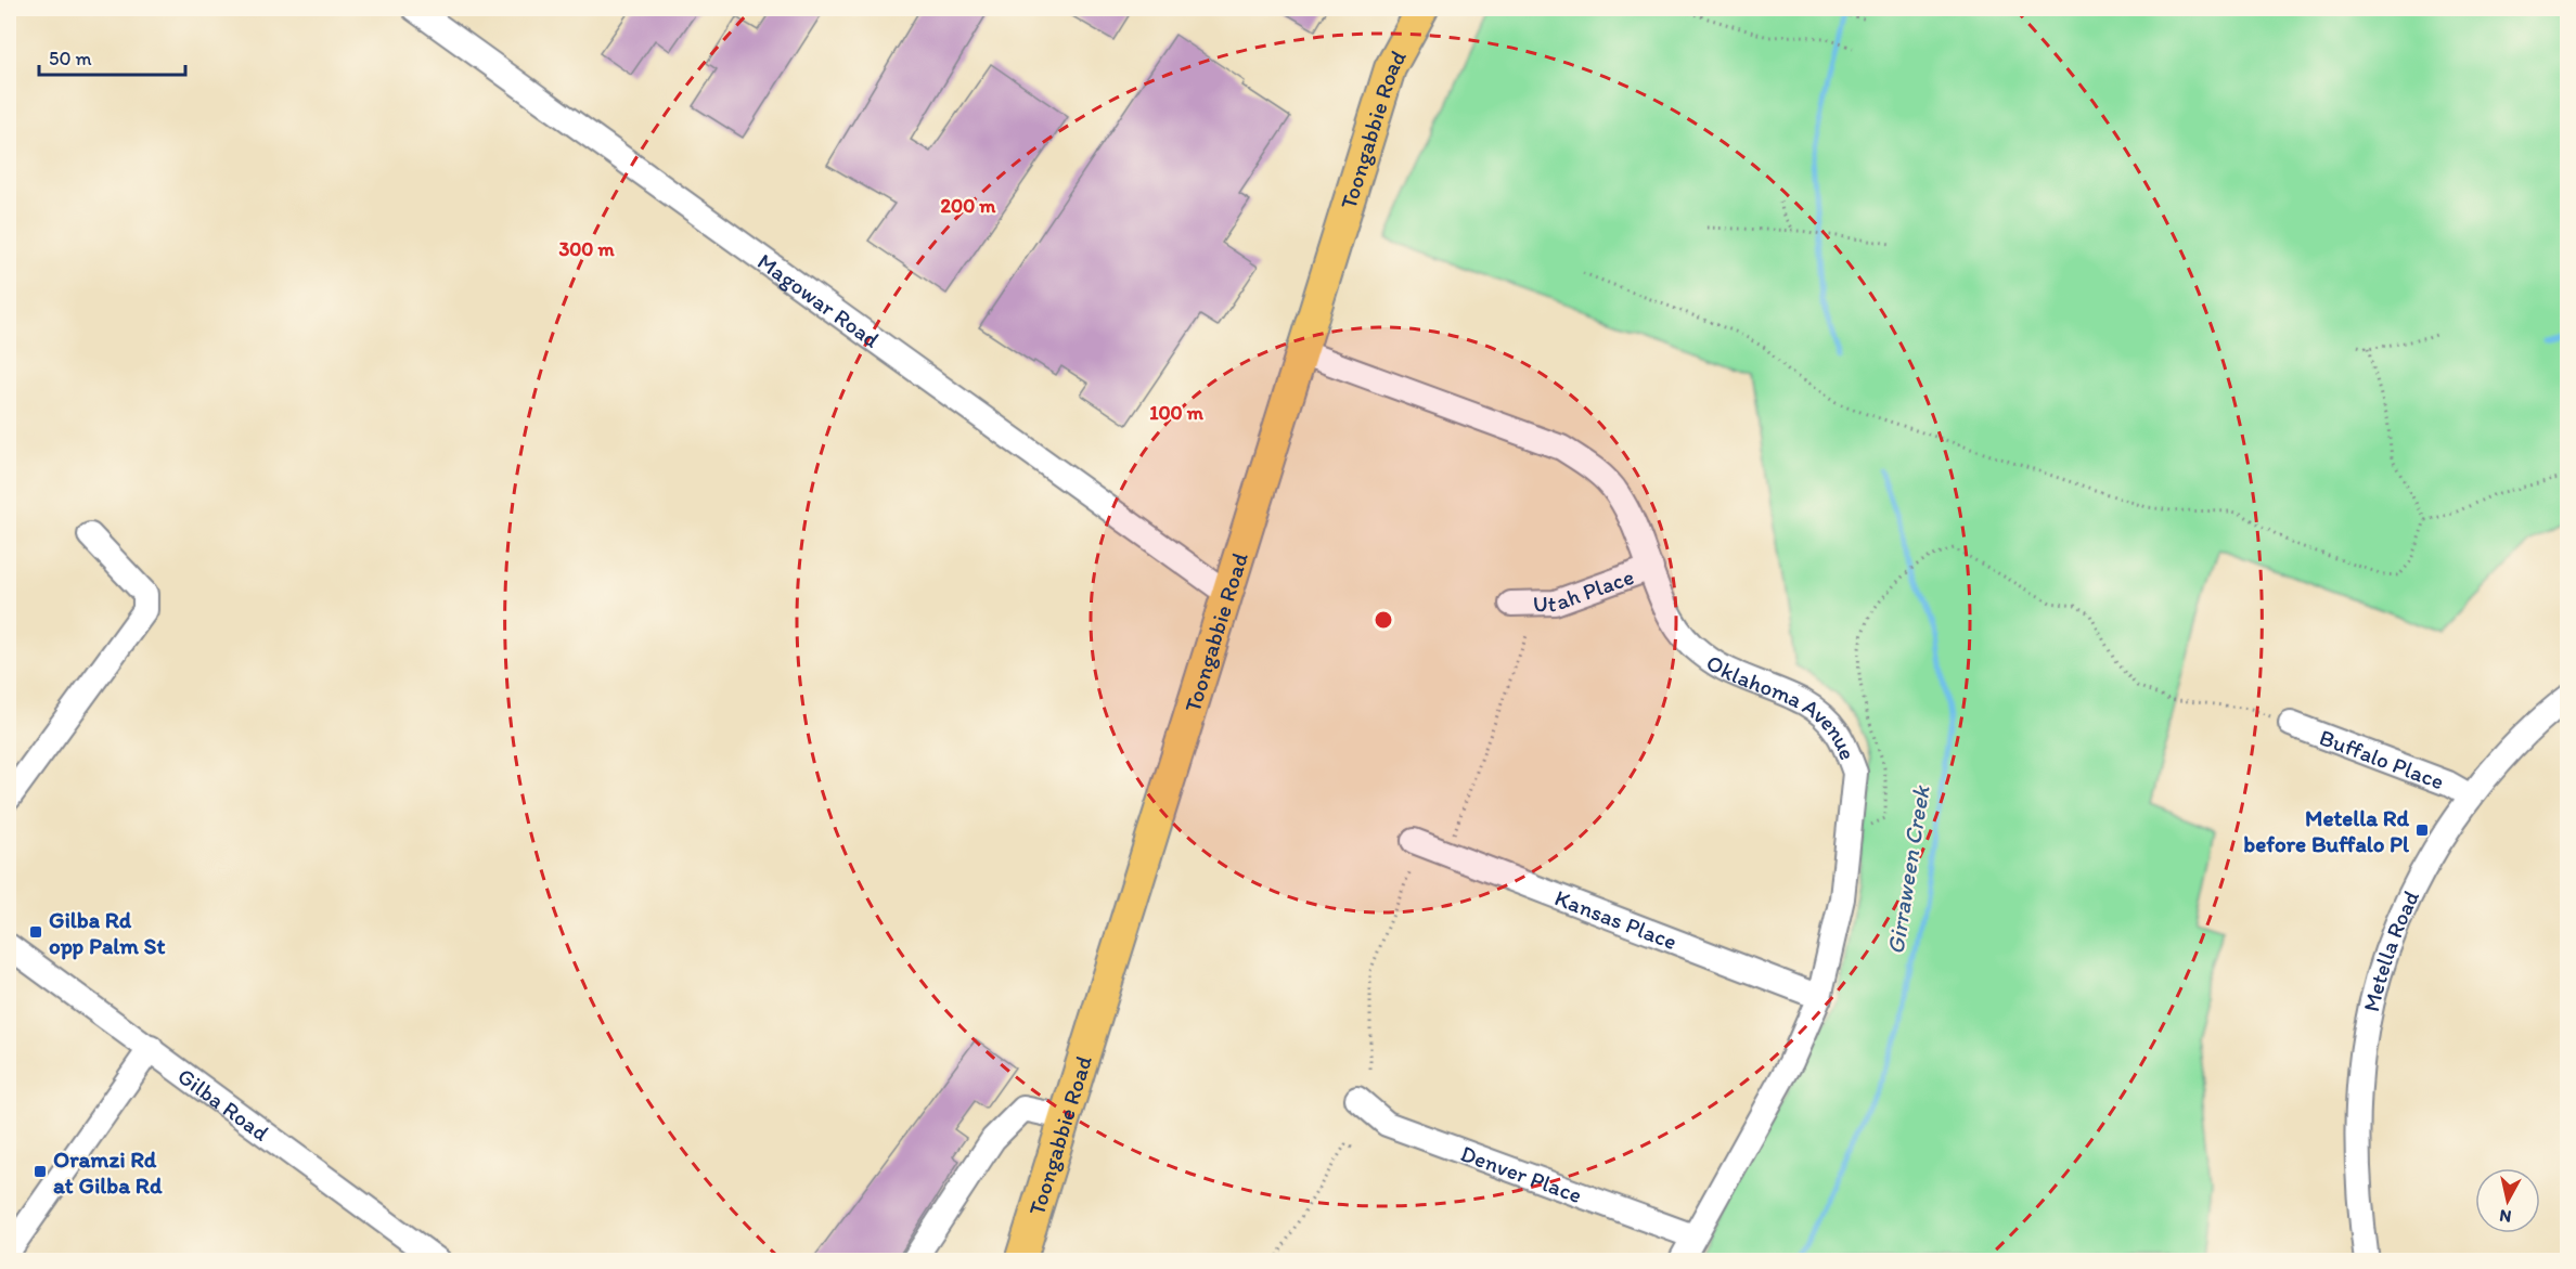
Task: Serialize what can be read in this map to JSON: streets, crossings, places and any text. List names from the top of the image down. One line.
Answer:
{"streets":{"main road":["Toongabbie Road"],"street":["Magowar Road","Utah Place","Oklahoma Avenue","Buffalo Place","Kansas Place","Metella Road","Gilba Road","Denver Place"]},"crossings":[["Toongabbie Road","Magowar Road"],["Toongabbie Road","Oklahoma Avenue"],["Utah Place","Oklahoma Avenue"],["Oklahoma Avenue","Kansas Place"],["Oklahoma Avenue","Denver Place"],["Buffalo Place","Metella Road"]],"water":["Girraween Creek"],"places":{"transit":["Metella Rd before Buffalo Pl","Gilba Rd opp Palm St","Oramzi Rd at Gilba Rd"]},"scale_bar":"50 m","north":"bottom","rings":["200 m","300 m","100 m"]}
